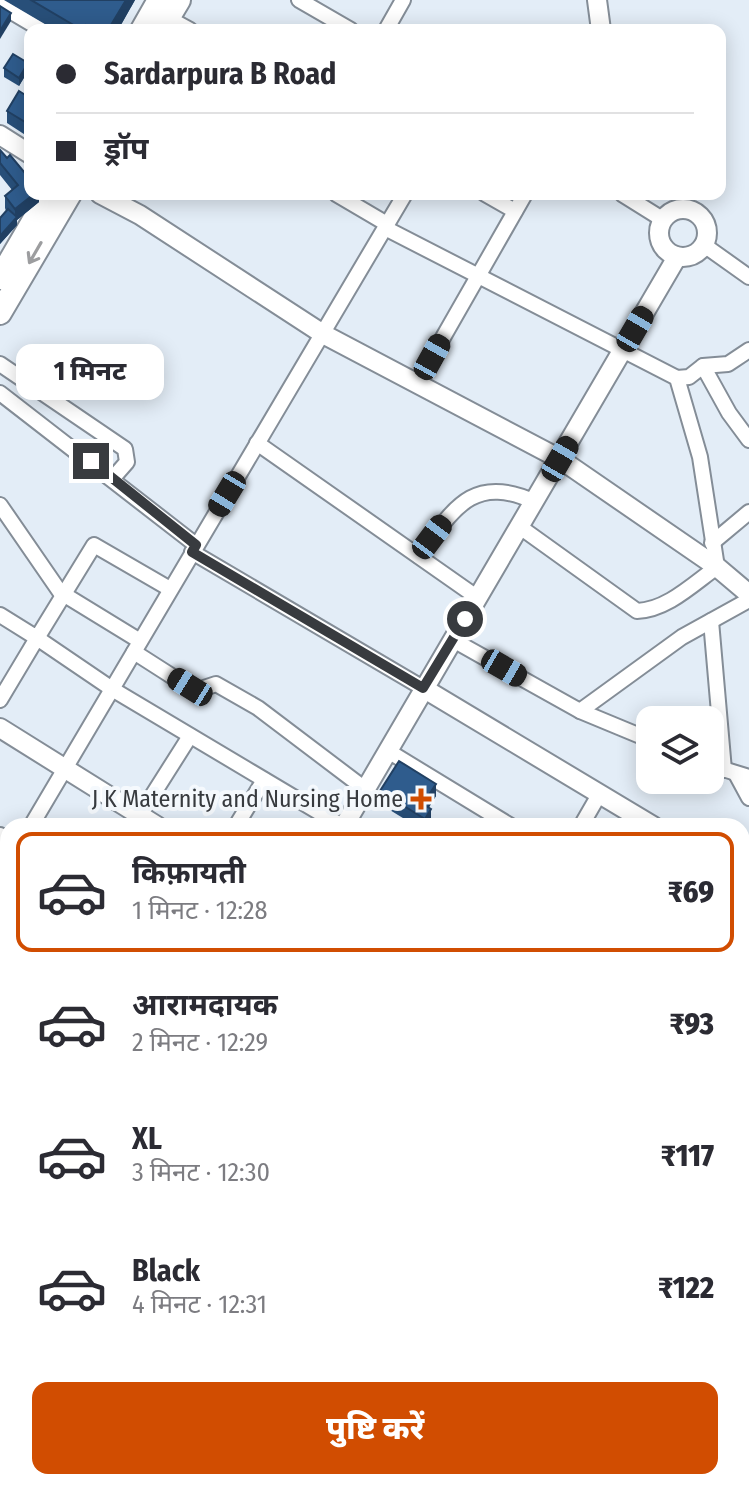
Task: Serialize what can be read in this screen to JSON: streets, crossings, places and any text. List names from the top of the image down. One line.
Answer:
{"places":{"health":["J K Maternity and Nursing Home"]},"page":{"banner":["Sardarpura B Road","ड्रॉप"],"bubble":"1 मिनट","list":[{"name":"किफ़ायती","note":"1 मिनट · 12:28","value":"₹69"},{"name":"आरामदायक","note":"2 मिनट · 12:29","value":"₹93"},{"name":"XL","note":"3 मिनट · 12:30","value":"₹117"},{"name":"Black","note":"4 मिनट · 12:31","value":"₹122"}],"buttons":"पुष्टि करें"}}
